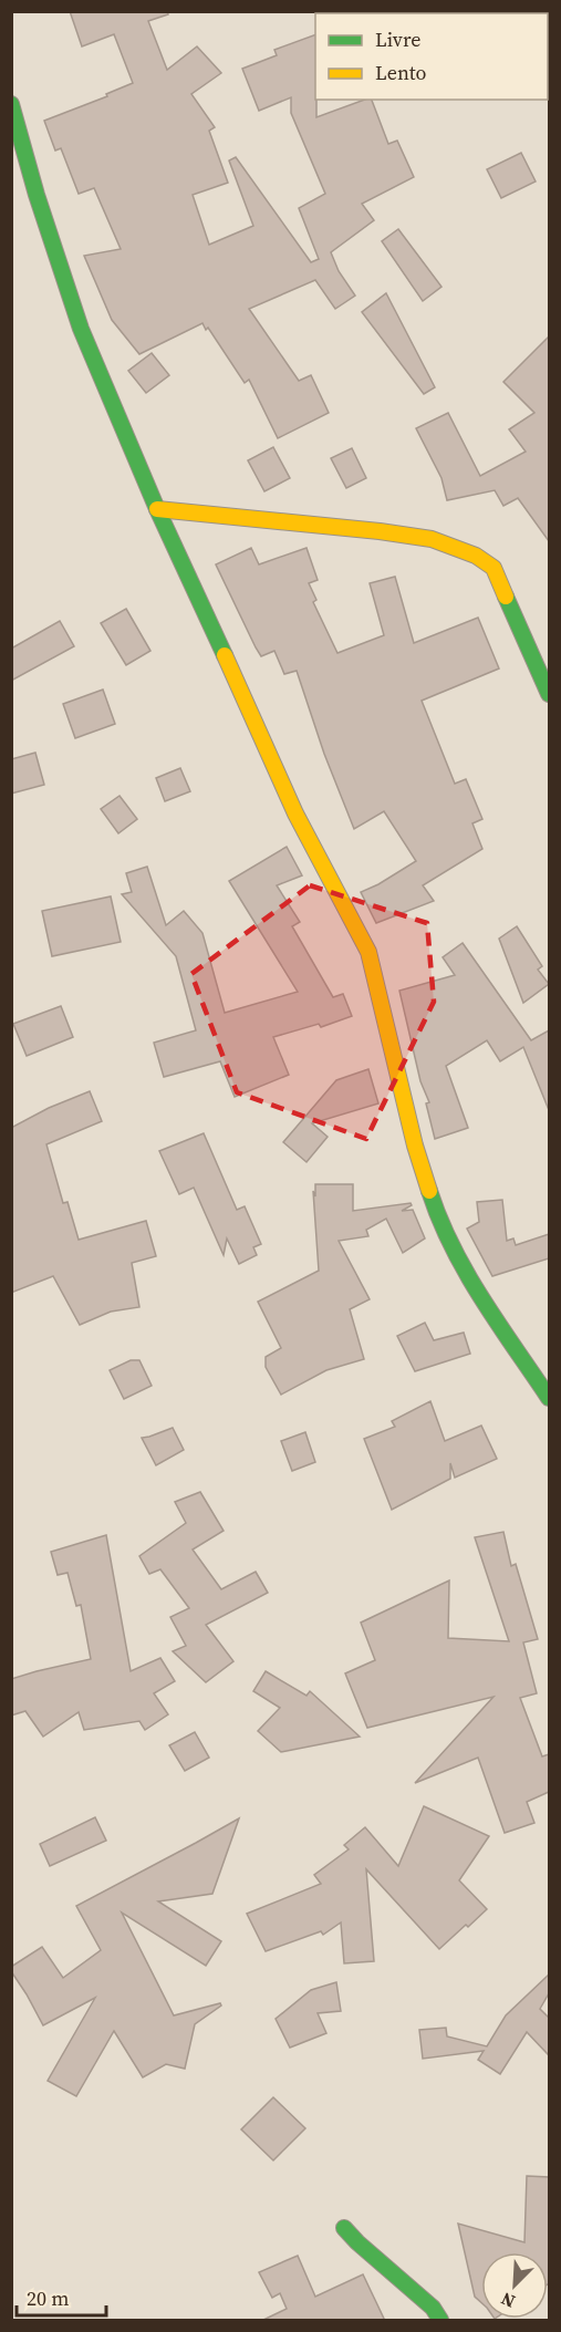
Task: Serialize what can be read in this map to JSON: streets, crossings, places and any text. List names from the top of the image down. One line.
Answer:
{"legend":["Livre","Lento"],"scale_bar":"20 m","north":"bottom left"}
